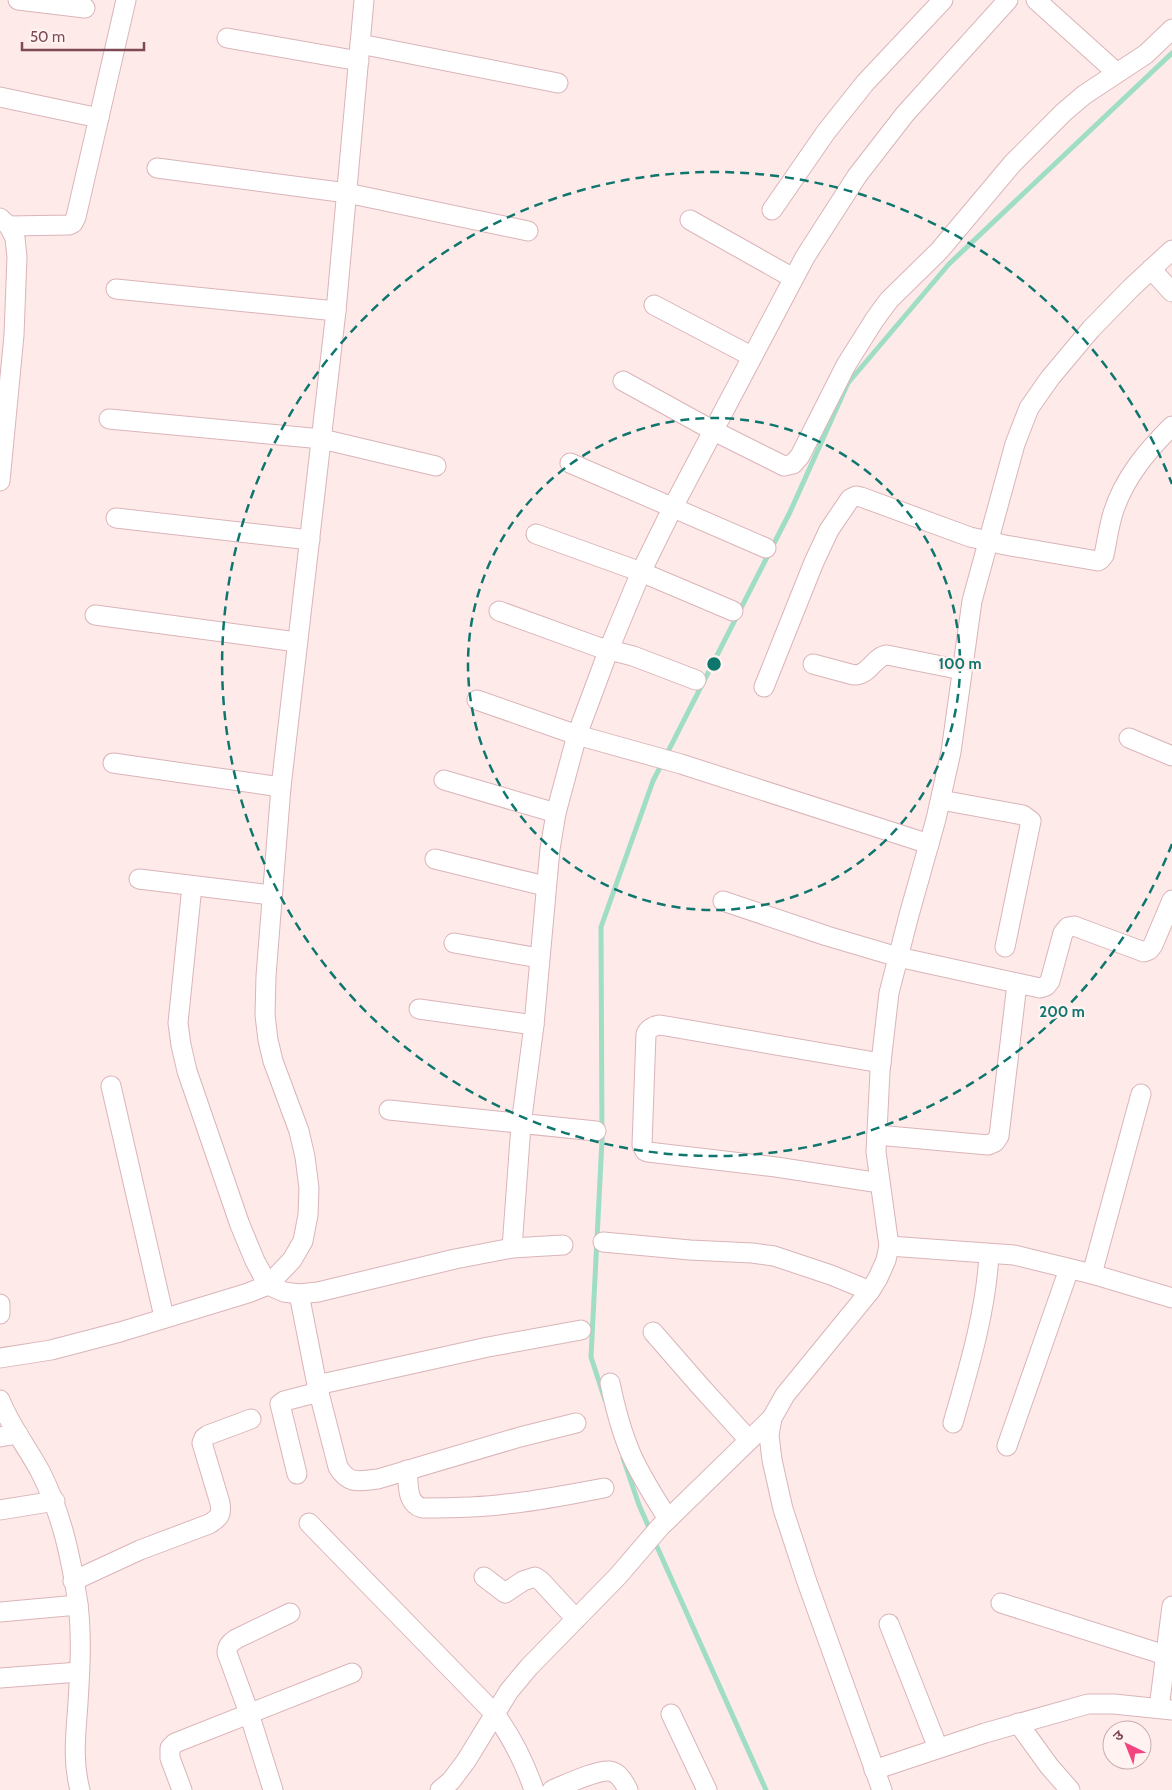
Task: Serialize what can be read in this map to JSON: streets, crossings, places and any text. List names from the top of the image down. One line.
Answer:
{"scale_bar":"50 m","north":"top left","rings":["100 m","200 m"]}
